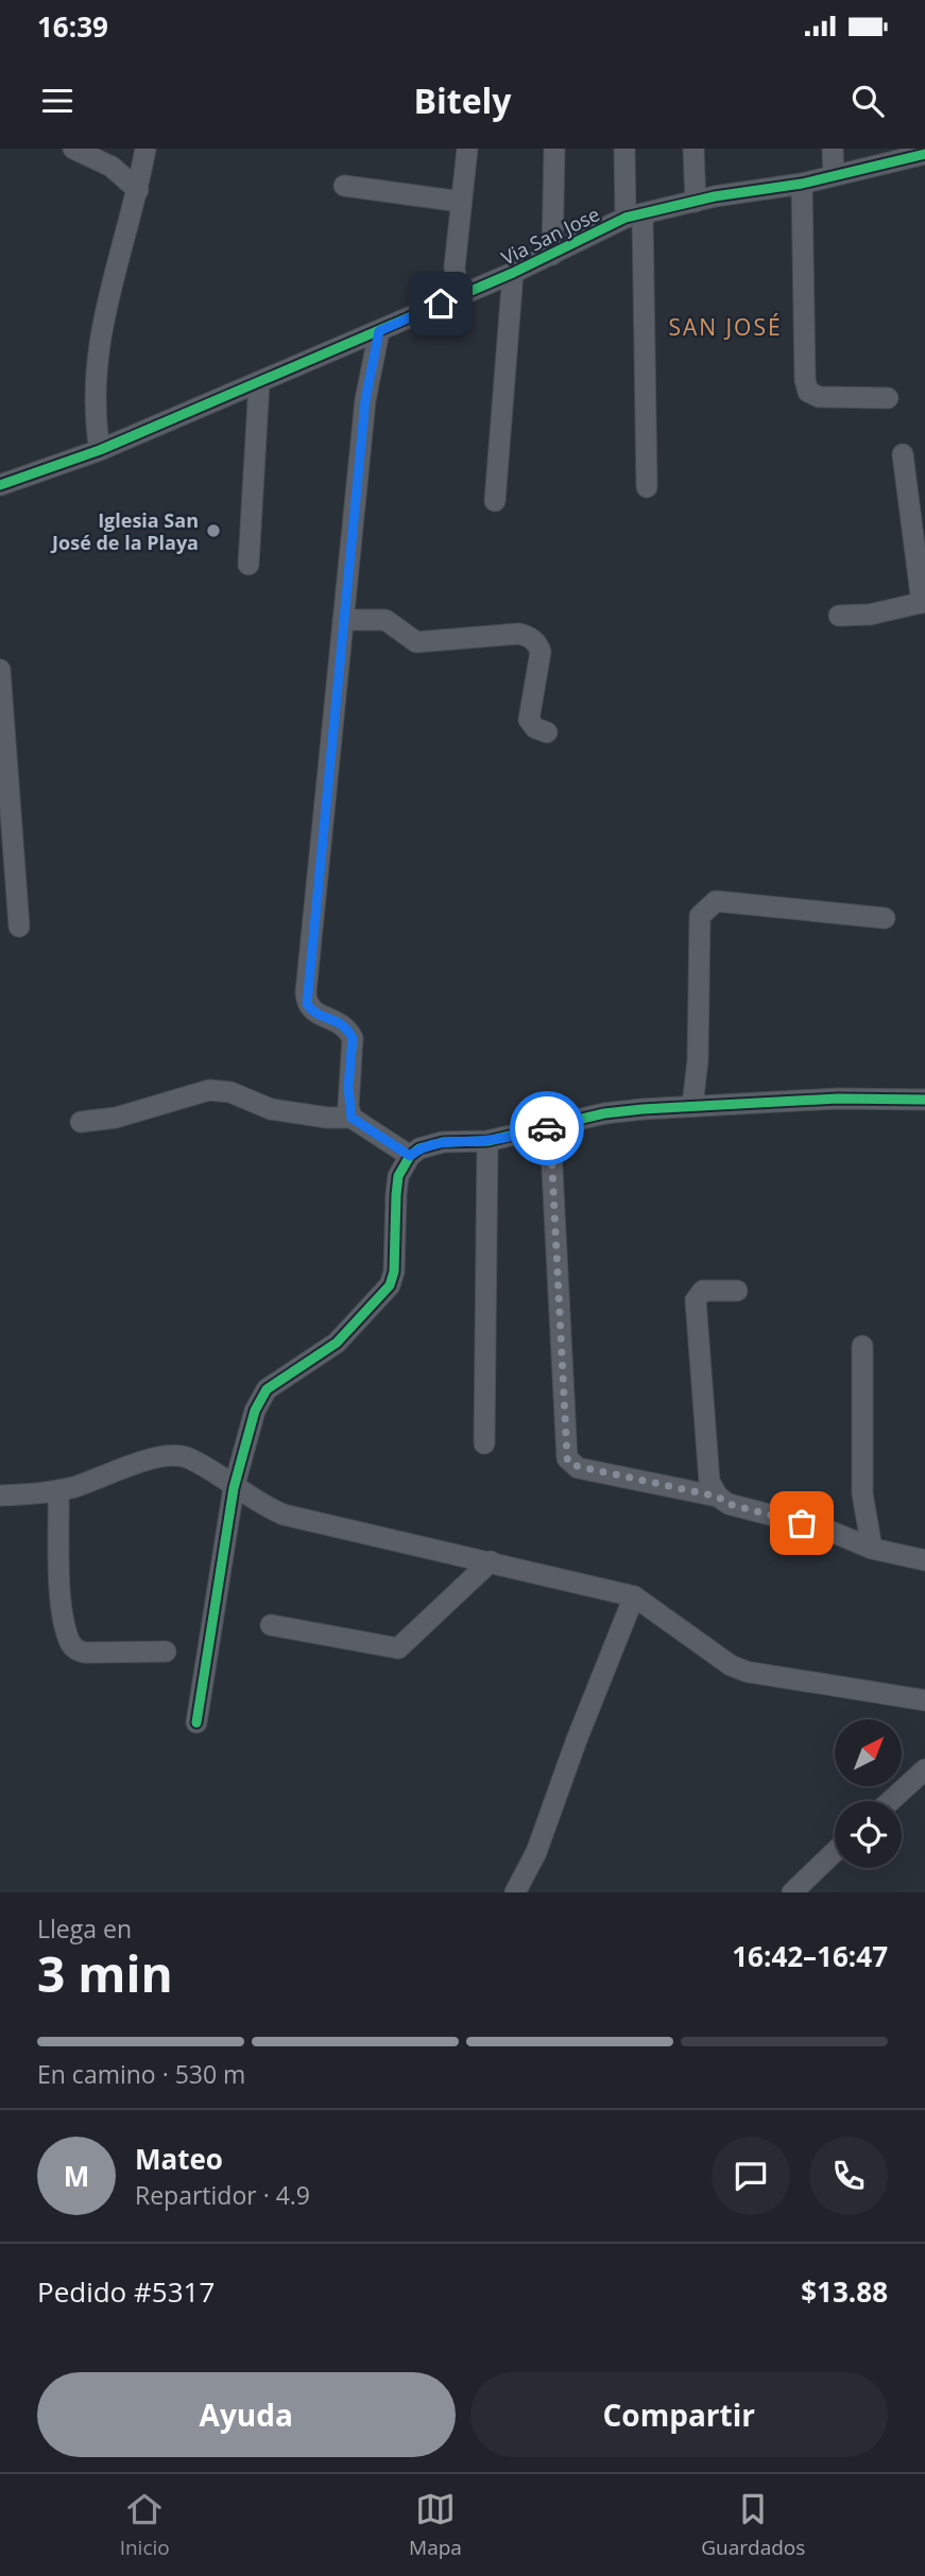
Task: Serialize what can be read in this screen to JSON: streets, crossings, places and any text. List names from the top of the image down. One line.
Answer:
{"streets":{"street":["Via San Jose"]},"districts":["SAN JOSÉ"],"places":["Iglesia San José de la Playa"],"north":"top right","page":{"status":"16:39","header":"Bitely","heading":["3 min","Llega en","16:42–16:47"],"panel":["Mateo","Repartidor · 4.9","Pedido #5317","$13.88"],"bar":"En camino · 530 m","round":"M","buttons":["Ayuda","Compartir"],"tabs":["Inicio","Mapa","Guardados"]}}
